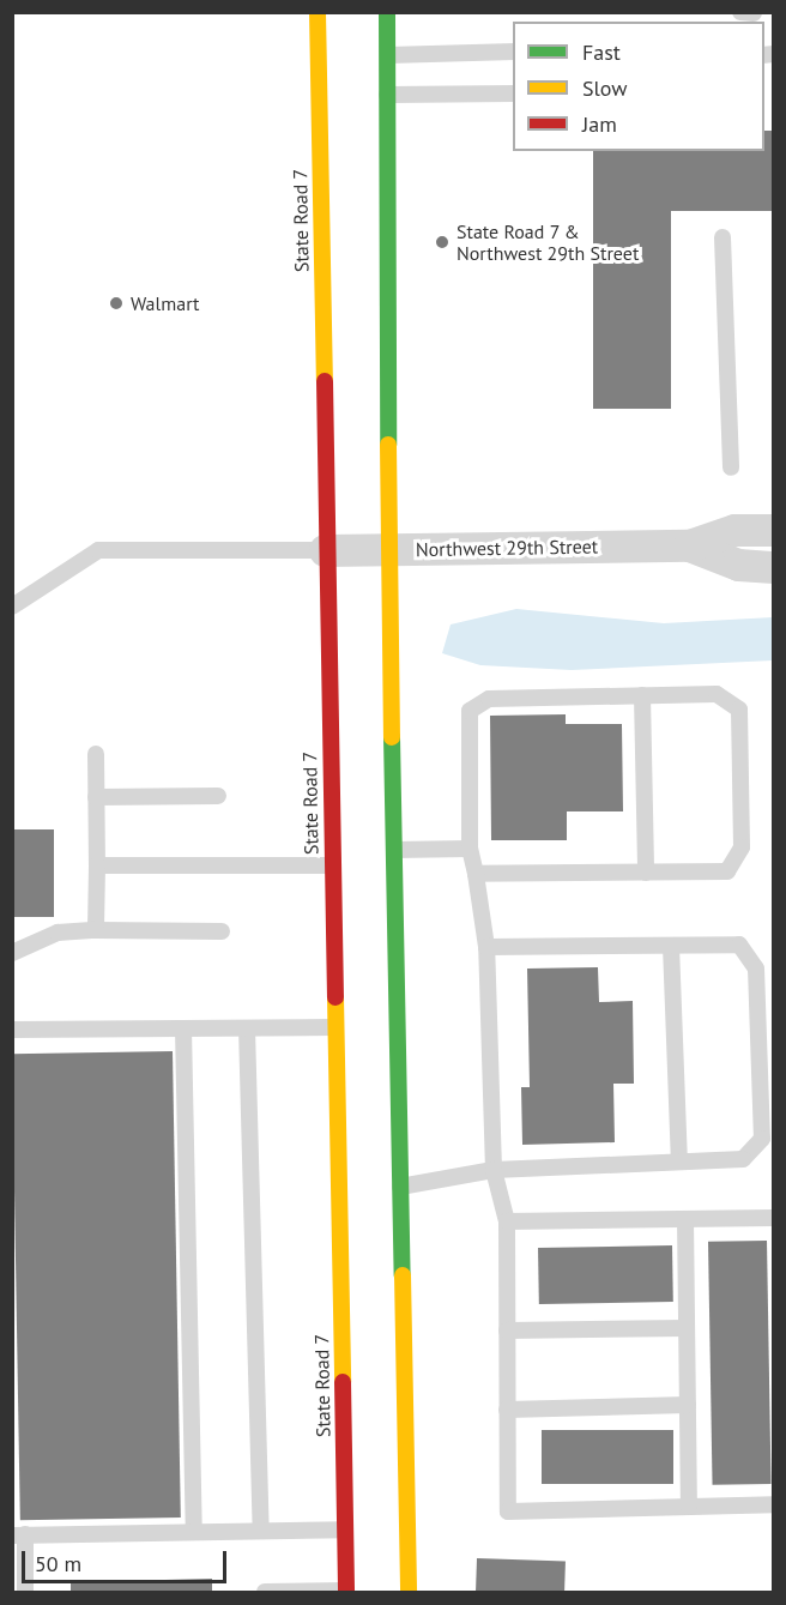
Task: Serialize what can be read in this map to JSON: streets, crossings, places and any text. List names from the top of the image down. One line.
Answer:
{"streets":{"main road":["State Road 7"],"street":["Northwest 29th Street"]},"crossings":[["State Road 7","Northwest 29th Street"]],"places":["State Road 7 & Northwest 29th Street","Walmart"],"legend":["Fast","Slow","Jam"],"scale_bar":"50 m"}
